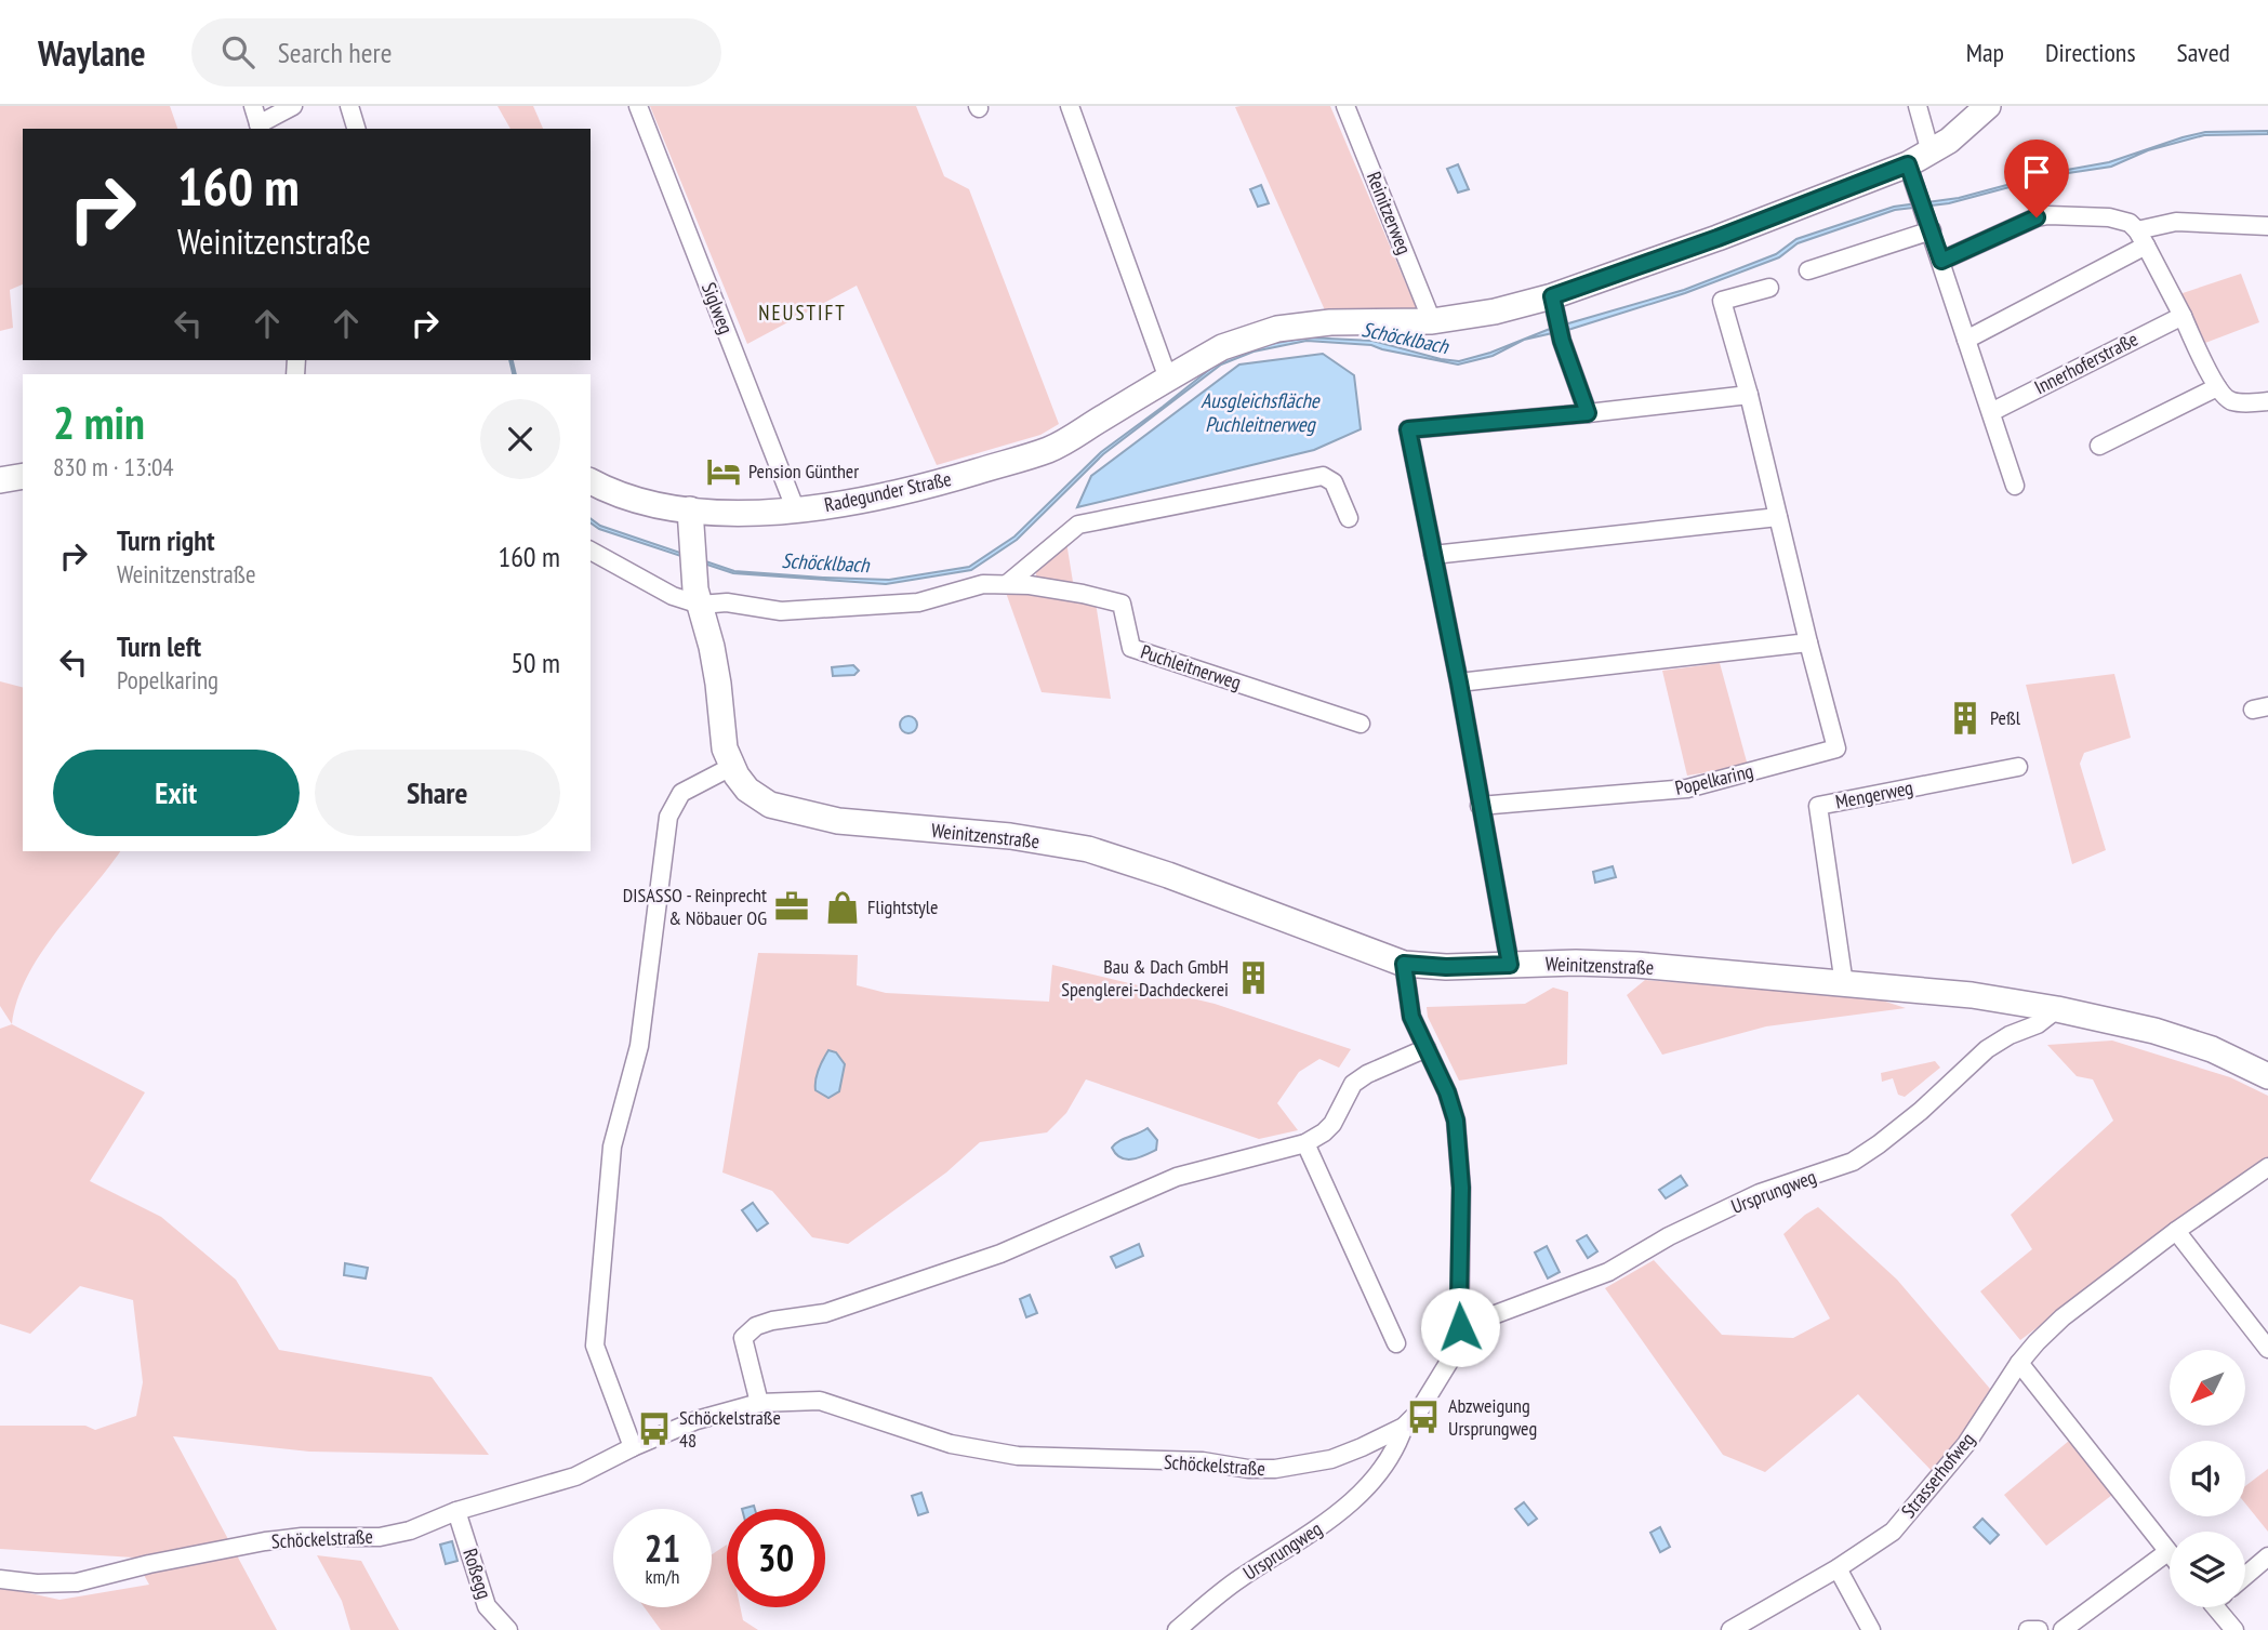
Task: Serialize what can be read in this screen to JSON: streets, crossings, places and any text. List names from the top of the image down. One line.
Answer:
{"streets":{"main road":["Radegunder Straße","Weinitzenstraße"],"street":["Reinitzerweg","Siglweg","Innerhoferstraße","Puchleitnerweg","Popelkaring","Mengerweg","Ursprungweg","Schöckelstraße","Strasserhofweg","Roßegg"]},"crossings":[["Reinitzerweg","Radegunder Straße"],["Siglweg","Radegunder Straße"],["Radegunder Straße","Weinitzenstraße"],["Puchleitnerweg","Weinitzenstraße"],["Mengerweg","Weinitzenstraße"],["Weinitzenstraße","Ursprungweg"],["Weinitzenstraße","Schöckelstraße"],["Ursprungweg","Schöckelstraße"],["Schöckelstraße","Roßegg"]],"districts":["NEUSTIFT"],"water":["Schöcklbach","Ausgleichsfläche Puchleitnerweg"],"places":{"hotel":["Pension Günther"],"building":["Peßl","Bau & Dach GmbH Spenglerei-Dachdeckerei"],"office":["DISASSO - Reinprecht & Nöbauer OG"],"shop":["Flightstyle"],"bus stop":["Abzweigung Ursprungweg","Schöckelstraße 48"]},"north":"bottom left","page":{"header":"Waylane","search":"Search here","nav":["Map","Directions","Saved"],"turn":["160 m","Weinitzenstraße"],"heading":["2 min","830 m · 13:04"],"list":[{"name":"Turn right","note":"Weinitzenstraße","value":"160 m"},{"name":"Turn left","note":"Popelkaring","value":"50 m"}],"buttons":["Exit","Share"],"speed":"21 km/h","limit":"30"}}
